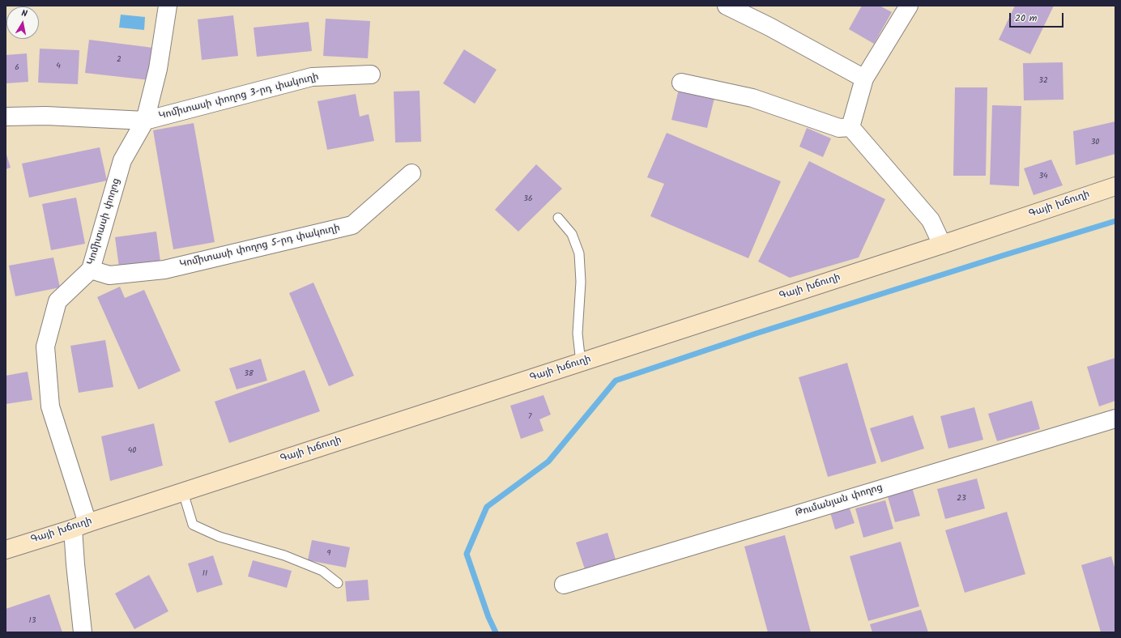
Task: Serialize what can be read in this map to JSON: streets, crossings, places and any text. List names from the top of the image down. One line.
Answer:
{"streets":{"main road":["Գայի խճուղի"],"street":["Կոմիտասի փողոց 3-րդ փակուղի","Կոմիտասի փողոց","Կոմիտասի փողոց 5-րդ փակուղի","Թումանյան փողոց"]},"crossings":[["Կոմիտասի փողոց 3-րդ փակուղի","Կոմիտասի փողոց"],["Գայի խճուղի","Կոմիտասի փողոց"],["Կոմիտասի փողոց","Կոմիտասի փողոց 5-րդ փակուղի"]],"house_numbers":["2","4","6","32","30","34","36","38","7","40","23","9","11","13"],"scale_bar":"20 m","north":"top"}
